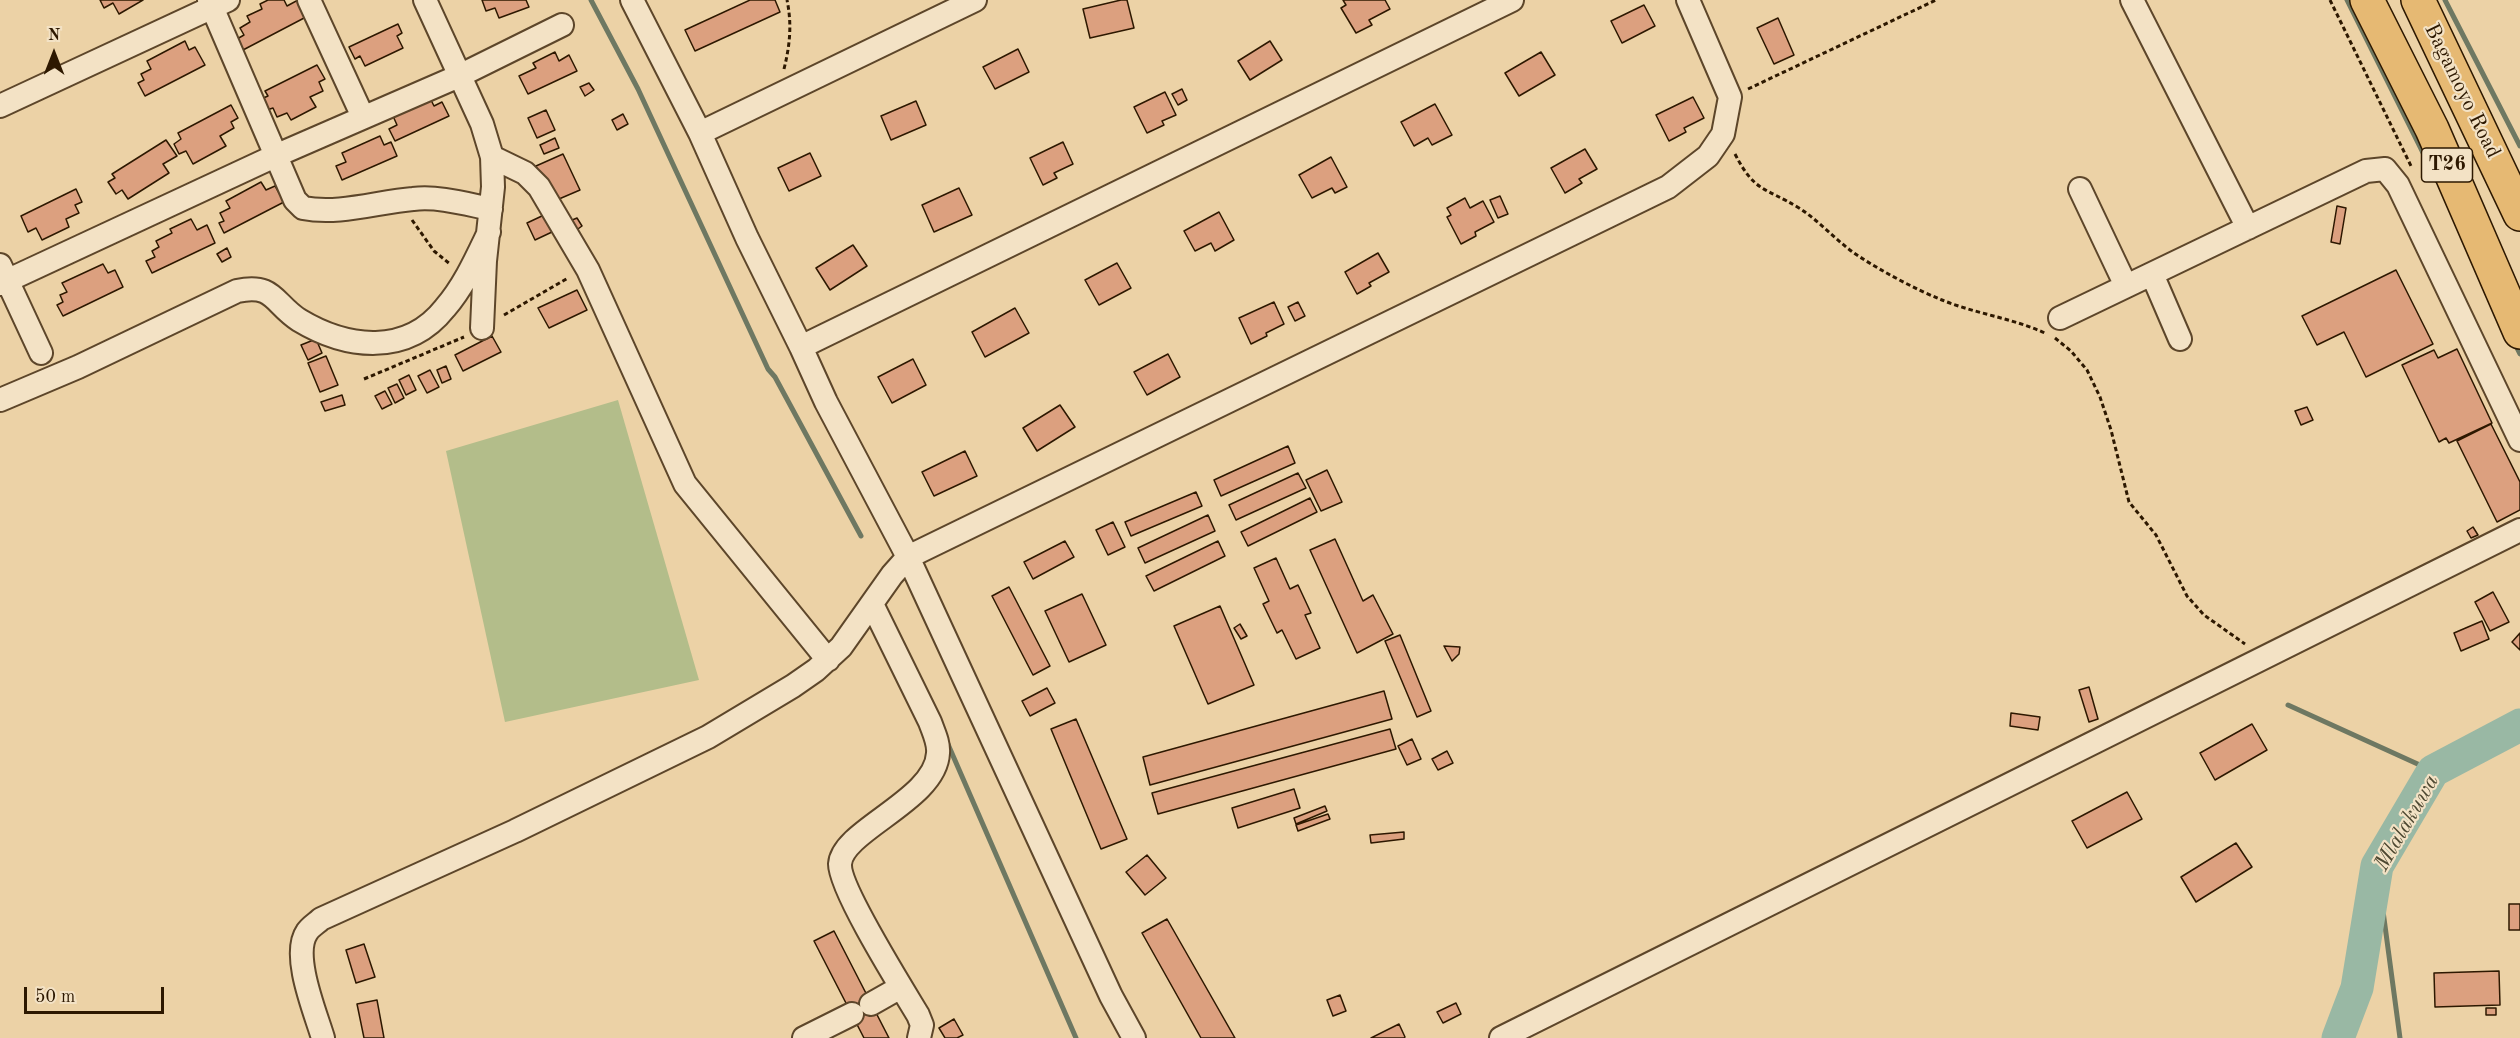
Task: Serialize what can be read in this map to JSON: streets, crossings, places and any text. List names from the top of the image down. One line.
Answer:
{"streets":{"highway":["Bagamoyo Road","T26"]},"water":["Mlalakuwa"],"scale_bar":"50 m","north":"top"}
